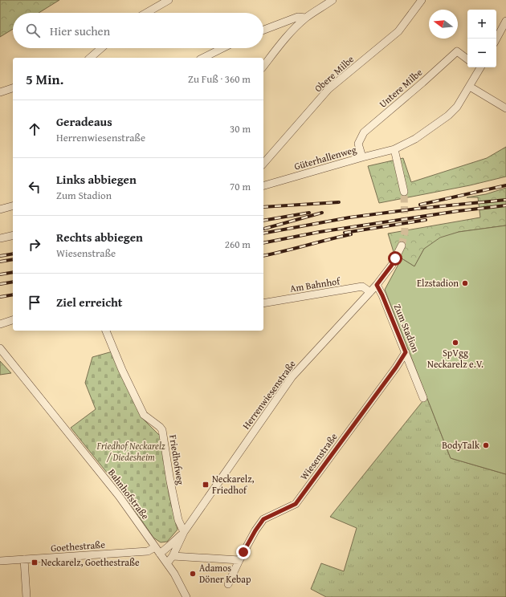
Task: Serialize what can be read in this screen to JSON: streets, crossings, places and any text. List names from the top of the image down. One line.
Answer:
{"streets":{"street":["Obere Milbe","Untere Milbe","Güterhallenweg","Am Bahnhof","Zum Stadion","Herrenwiesenstraße","Wiesenstraße","Friedhofweg","Bahnhofstraße","Goethestraße"]},"crossings":[["Untere Milbe","Güterhallenweg"],["Am Bahnhof","Herrenwiesenstraße"],["Zum Stadion","Herrenwiesenstraße"],["Zum Stadion","Wiesenstraße"],["Herrenwiesenstraße","Friedhofweg"],["Herrenwiesenstraße","Bahnhofstraße"],["Herrenwiesenstraße","Goethestraße"],["Bahnhofstraße","Goethestraße"]],"parks":["Friedhof Neckarelz / Diedesheim"],"places":{"other":["Elzstadion","SpVgg Neckarelz e.V.","BodyTalk","Adamos Döner Kebap"],"transit":["Neckarelz, Friedhof","Neckarelz, Goethestraße"]},"north":"left","page":{"map_buttons":["+","−"],"search":"Hier suchen","heading":["5 Min.","Zu Fuß · 360 m"],"list":[["Geradeaus","Herrenwiesenstraße","30 m"],["Links abbiegen","Zum Stadion","70 m"],["Rechts abbiegen","Wiesenstraße","260 m"],"Ziel erreicht"]}}
